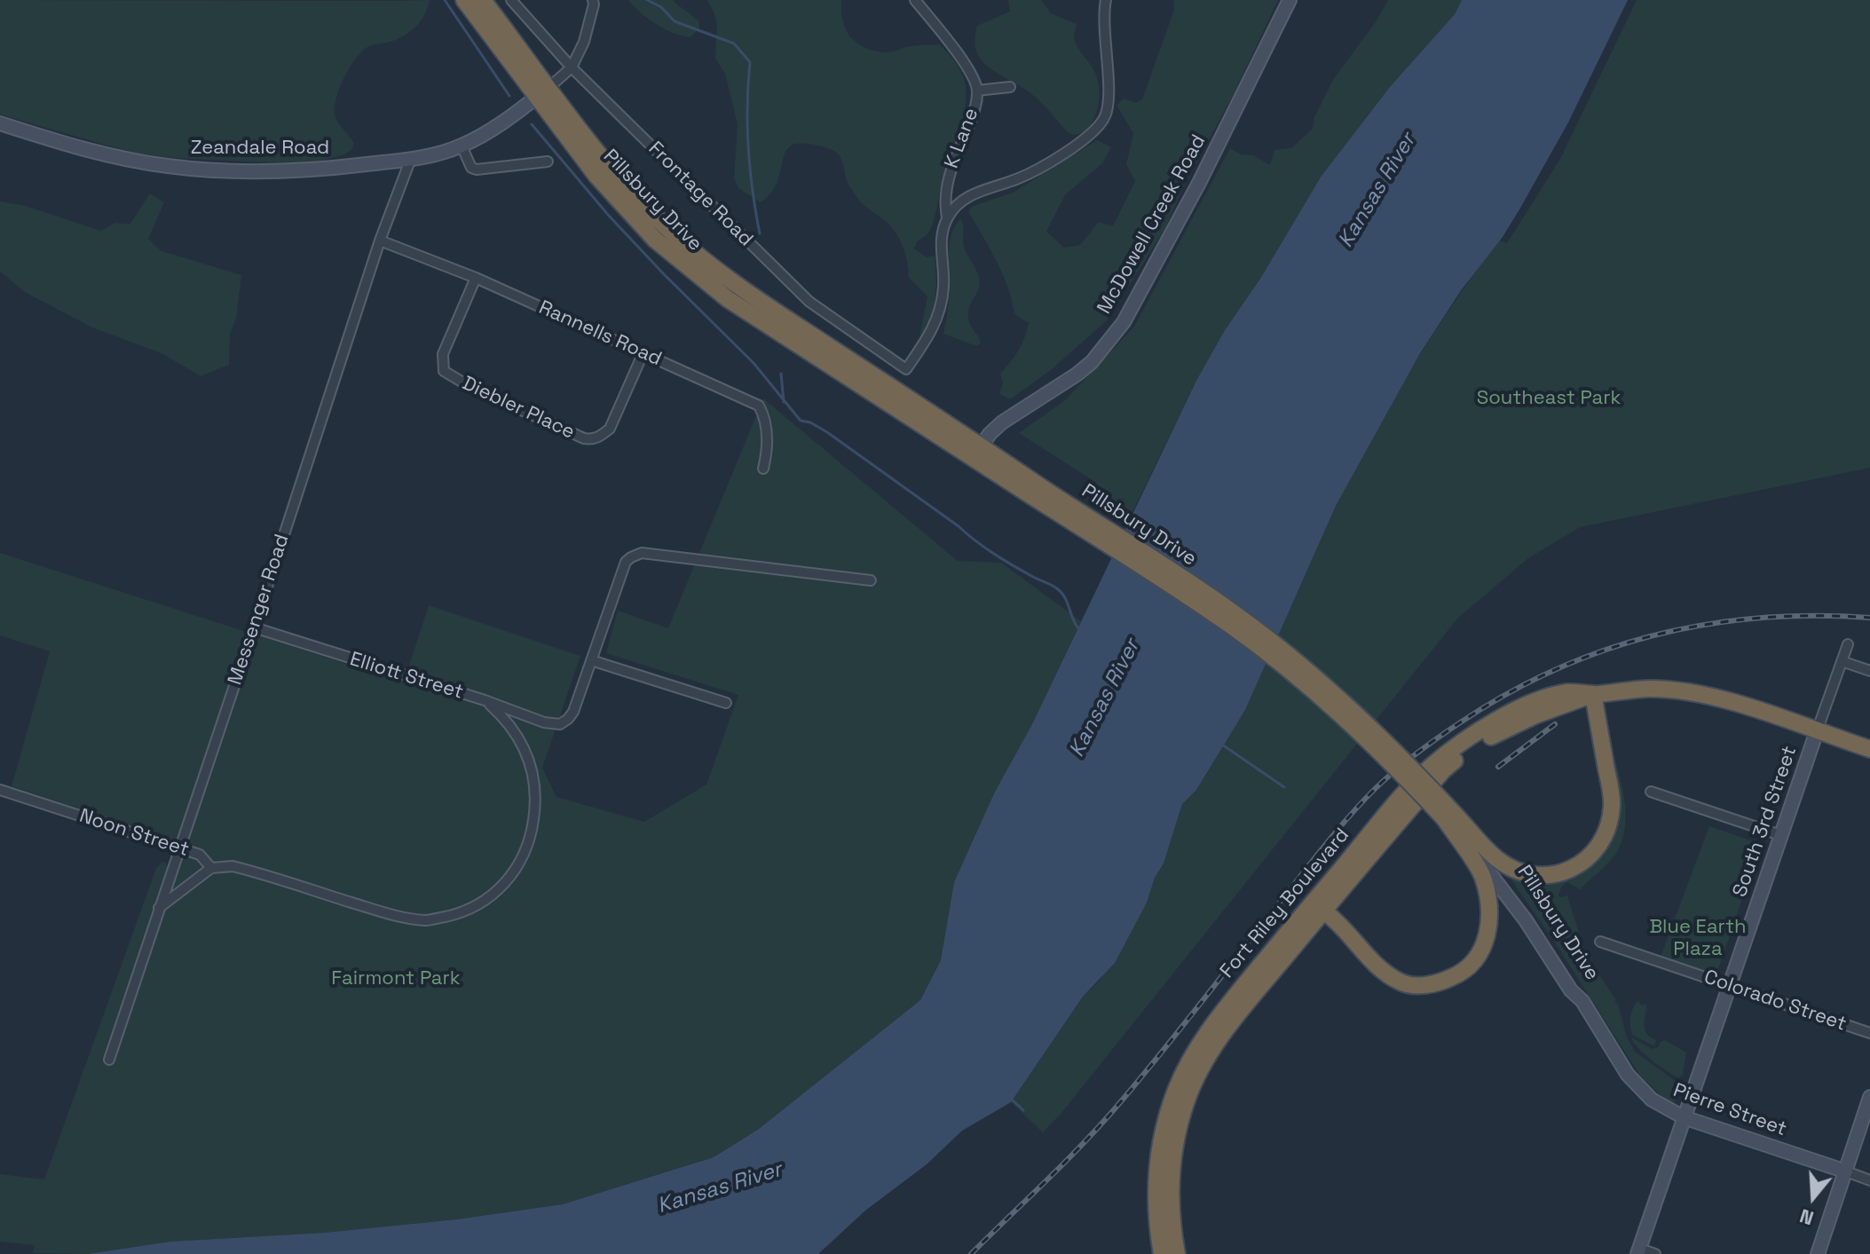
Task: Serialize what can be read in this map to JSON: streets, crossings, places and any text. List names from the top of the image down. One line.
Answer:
{"streets":{"highway":["Pillsbury Drive","Fort Riley Boulevard"],"main road":["Zeandale Road","McDowell Creek Road","South 3rd Street","Pierre Street"],"street":["K Lane","Frontage Road","Rannells Road","Diebler Place","Messenger Road","Elliott Street","Noon Street","Colorado Street"]},"crossings":[["K Lane","Frontage Road"],["Zeandale Road","Pillsbury Drive"],["Zeandale Road","Messenger Road"],["Pillsbury Drive","McDowell Creek Road"],["Pillsbury Drive","Pierre Street"],["Rannells Road","Diebler Place"],["Rannells Road","Messenger Road"],["Messenger Road","Elliott Street"],["Messenger Road","Noon Street"],["Elliott Street","Noon Street"],["South 3rd Street","Fort Riley Boulevard"],["South 3rd Street","Colorado Street"],["South 3rd Street","Pierre Street"]],"water":["Kansas River"],"parks":["Southeast Park","Blue Earth Plaza","Fairmont Park"],"north":"bottom"}
